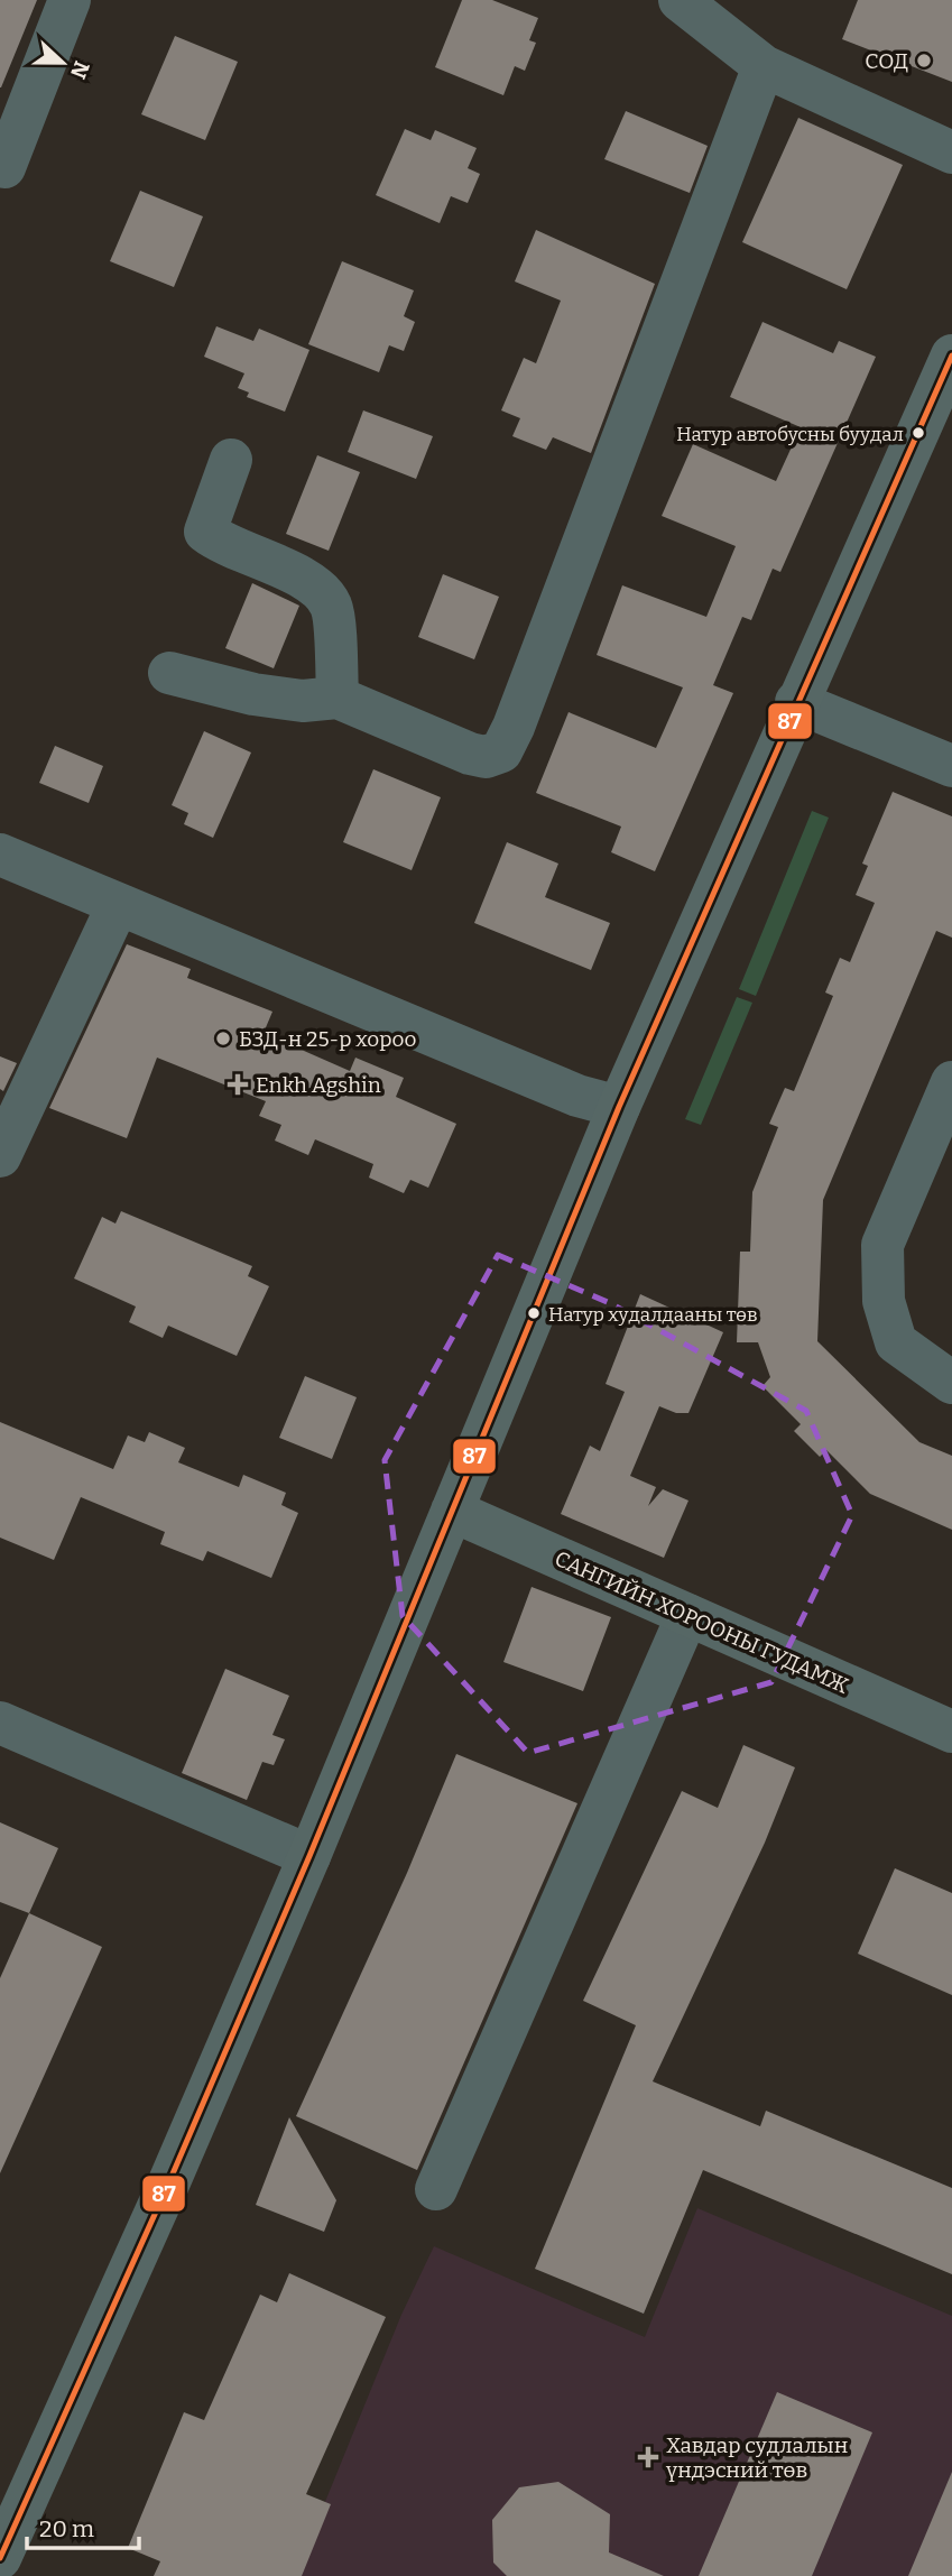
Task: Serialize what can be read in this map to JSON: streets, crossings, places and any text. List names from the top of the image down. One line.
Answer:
{"streets":{"main road":["САНГИЙН ХОРООНЫ ГУДАМЖ"]},"places":{"other":["СОД","Натур автобусны буудал","БЗД-н 25-р хороо","Натур худалдааны төв"],"health":["Enkh Agshin","Хавдар судлалын үндэсний төв"]},"lines":["transit line 87"],"scale_bar":"20 m","north":"right"}
